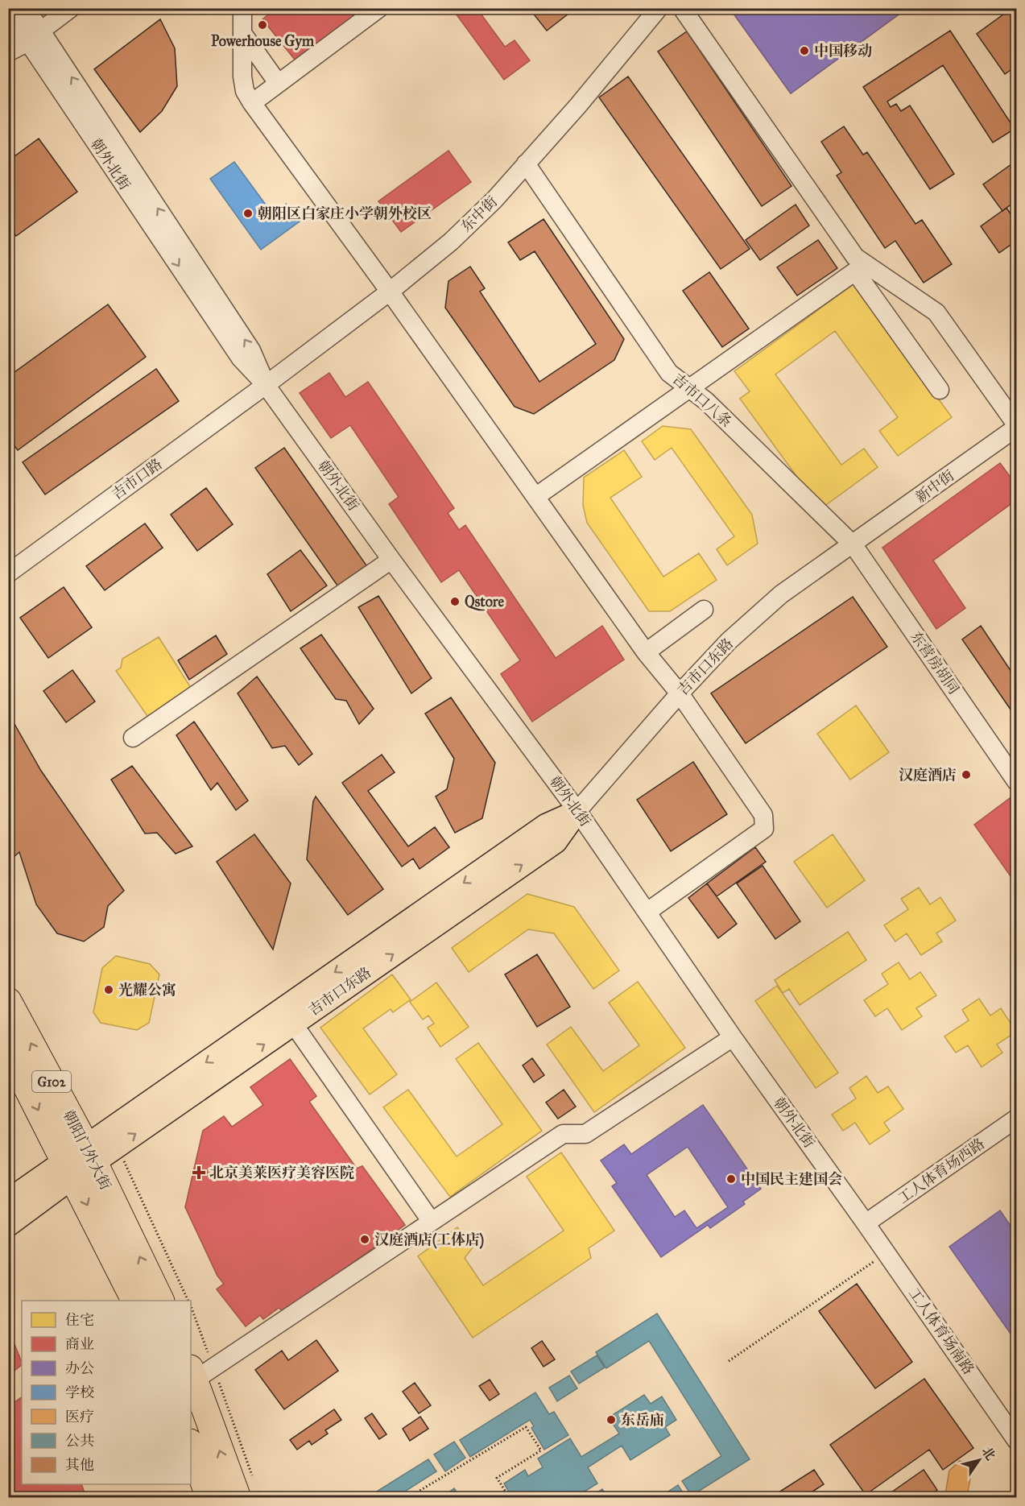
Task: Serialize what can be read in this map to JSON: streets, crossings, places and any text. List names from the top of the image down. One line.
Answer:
{"streets":{"highway":["G102","朝阳门外大街"],"main road":["吉市口东路"],"street":["朝外北街","东中街","吉市口八条","吉市口路","新中街","东营房胡同","工人体育场西路","工人体育场南路"]},"crossings":[["朝外北街","东中街"],["朝外北街","吉市口路"],["朝外北街","吉市口东路"],["朝外北街","工人体育场西路"],["朝外北街","工人体育场南路"],["东中街","吉市口八条"],["东中街","吉市口路"],["吉市口八条","新中街"],["吉市口八条","东营房胡同"],["吉市口八条","吉市口东路"],["新中街","东营房胡同"],["新中街","吉市口东路"],["东营房胡同","吉市口东路"],["吉市口东路","朝阳门外大街"],["工人体育场西路","工人体育场南路"]],"places":{"other":["Powerhouse Gym","中国移动","朝阳区白家庄小学朝外校区","Qstore","汉庭酒店","光耀公寓","中国民主建国会","汉庭酒店(工体店)","东岳庙"],"health":["北京美莱医疗美容医院"]},"legend":["住宅","商业","办公","学校","医疗","公共","其他"],"north":"top right"}
